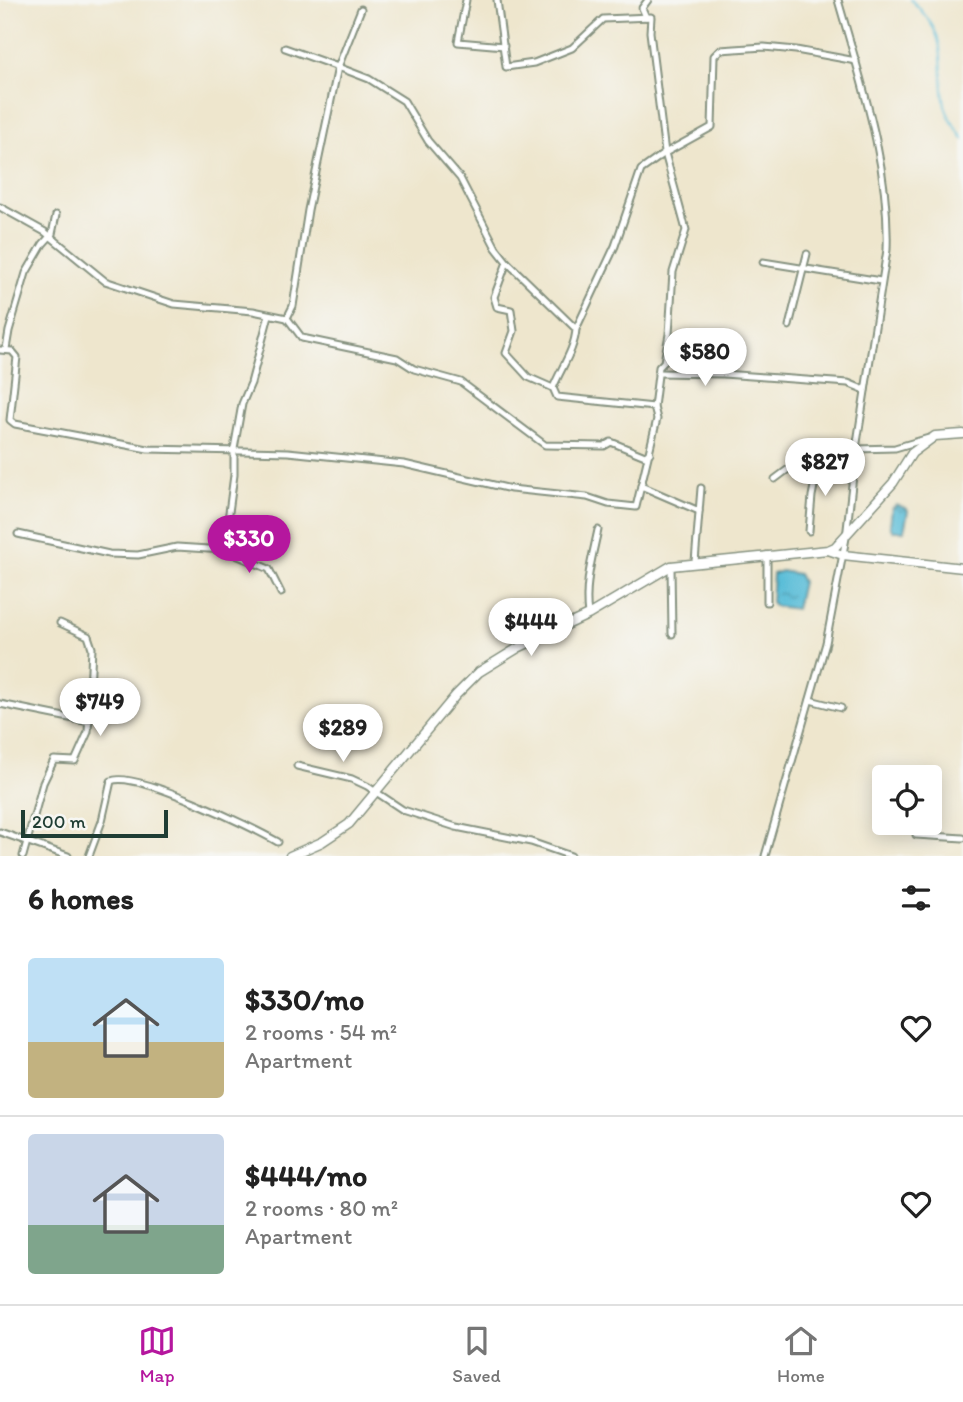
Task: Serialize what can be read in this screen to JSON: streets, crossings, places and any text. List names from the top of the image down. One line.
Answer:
{"scale_bar":"200 m","page":{"price":["$580","$827","$330","$444","$749","$289"],"scale":"200 m","heading":"6 homes","list":[{"name":"$330/mo","note":"2 rooms · 54 m² · Apartment"},{"name":"$444/mo","note":"2 rooms · 80 m² · Apartment"}],"tabs":["Map","Saved","Home"]}}
